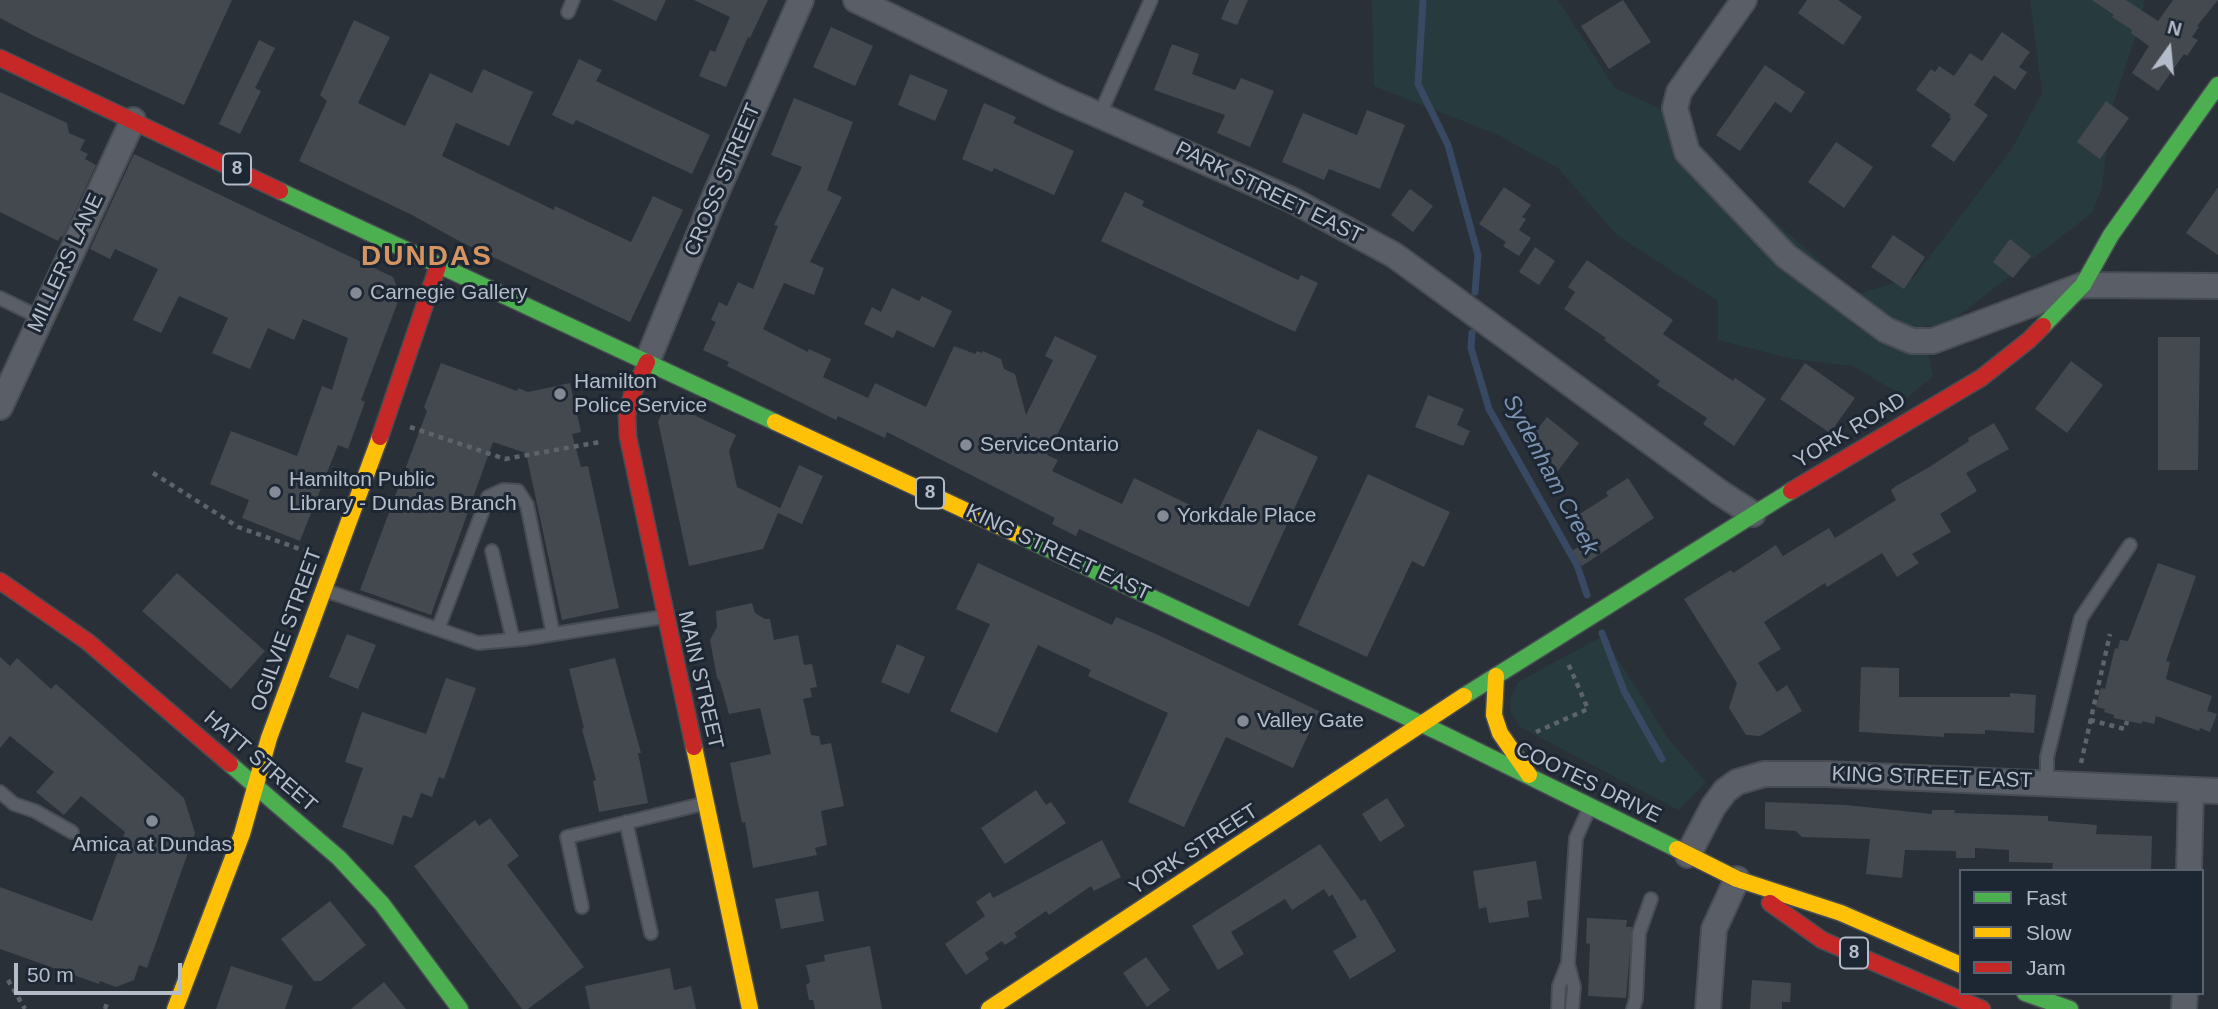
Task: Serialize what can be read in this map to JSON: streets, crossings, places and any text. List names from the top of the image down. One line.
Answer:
{"streets":{"main road":["8","YORK ROAD","KING STREET EAST","OGILVIE STREET","MAIN STREET","HATT STREET","COOTES DRIVE","YORK STREET"],"street":["CROSS STREET","PARK STREET EAST","MILLERS LANE"]},"crossings":[["8","MILLERS LANE"],["8","KING STREET EAST"],["8","OGILVIE STREET"],["CROSS STREET","KING STREET EAST"],["CROSS STREET","MAIN STREET"],["PARK STREET EAST","YORK ROAD"],["YORK ROAD","KING STREET EAST"],["YORK ROAD","COOTES DRIVE"],["YORK ROAD","YORK STREET"],["KING STREET EAST","OGILVIE STREET"],["KING STREET EAST","MAIN STREET"],["KING STREET EAST","COOTES DRIVE"],["KING STREET EAST","YORK STREET"],["OGILVIE STREET","HATT STREET"],["COOTES DRIVE","YORK STREET"]],"districts":["DUNDAS"],"water":["Sydenham Creek"],"places":["Carnegie Gallery","Hamilton Police Service","ServiceOntario","Hamilton Public Library - Dundas Branch","Yorkdale Place","Valley Gate","Amica at Dundas"],"legend":["Fast","Slow","Jam"],"scale_bar":"50 m","north":"top"}
